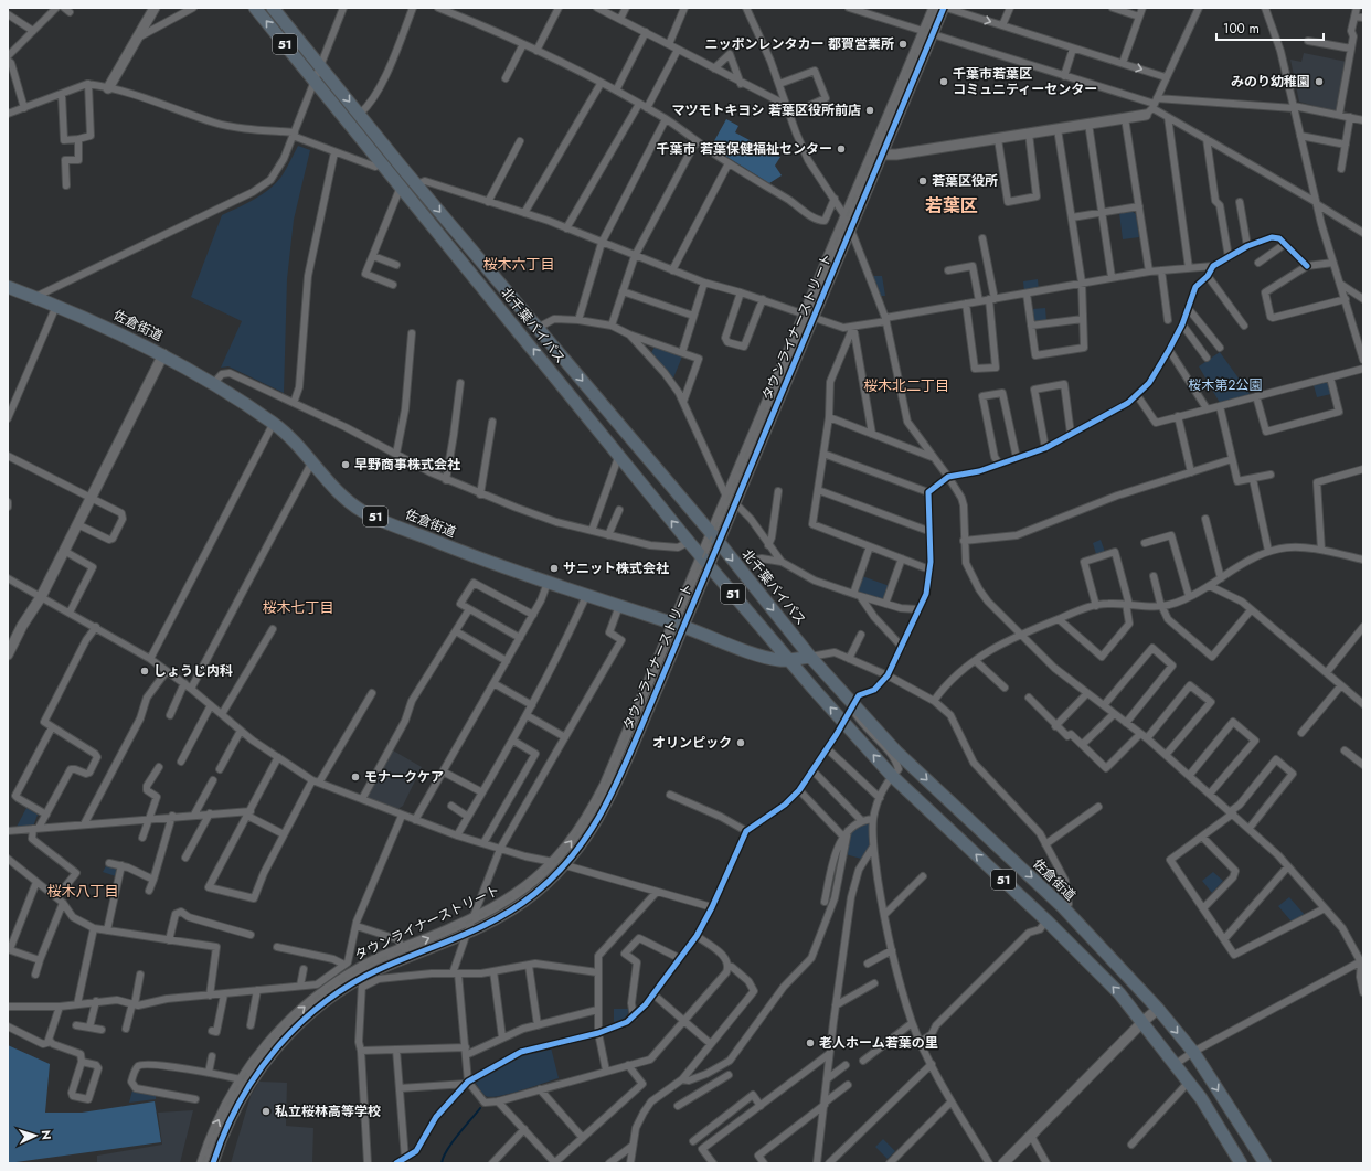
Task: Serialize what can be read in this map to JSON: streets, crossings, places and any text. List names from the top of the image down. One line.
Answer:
{"streets":{"highway":["51","佐倉街道","北千葉バイパス"],"street":["タウンライナーストリート"]},"crossings":[["51","佐倉街道"],["51","北千葉バイパス"],["佐倉街道","北千葉バイパス"],["佐倉街道","タウンライナーストリート"],["北千葉バイパス","タウンライナーストリート"]],"districts":["若葉区","桜木六丁目","桜木北二丁目","桜木七丁目","桜木八丁目"],"parks":["桜木第2公園"],"places":["ニッポンレンタカー 都賀営業所","千葉市若葉区 コミュニティーセンター","みのり幼稚園","マツモトキヨシ 若葉区役所前店","千葉市 若葉保健福祉センター","若葉区役所","早野商事株式会社","サニット株式会社","しょうじ内科","オリンピック","モナークケア","老人ホーム若葉の里","私立桜林高等学校"],"scale_bar":"100 m","north":"right"}
